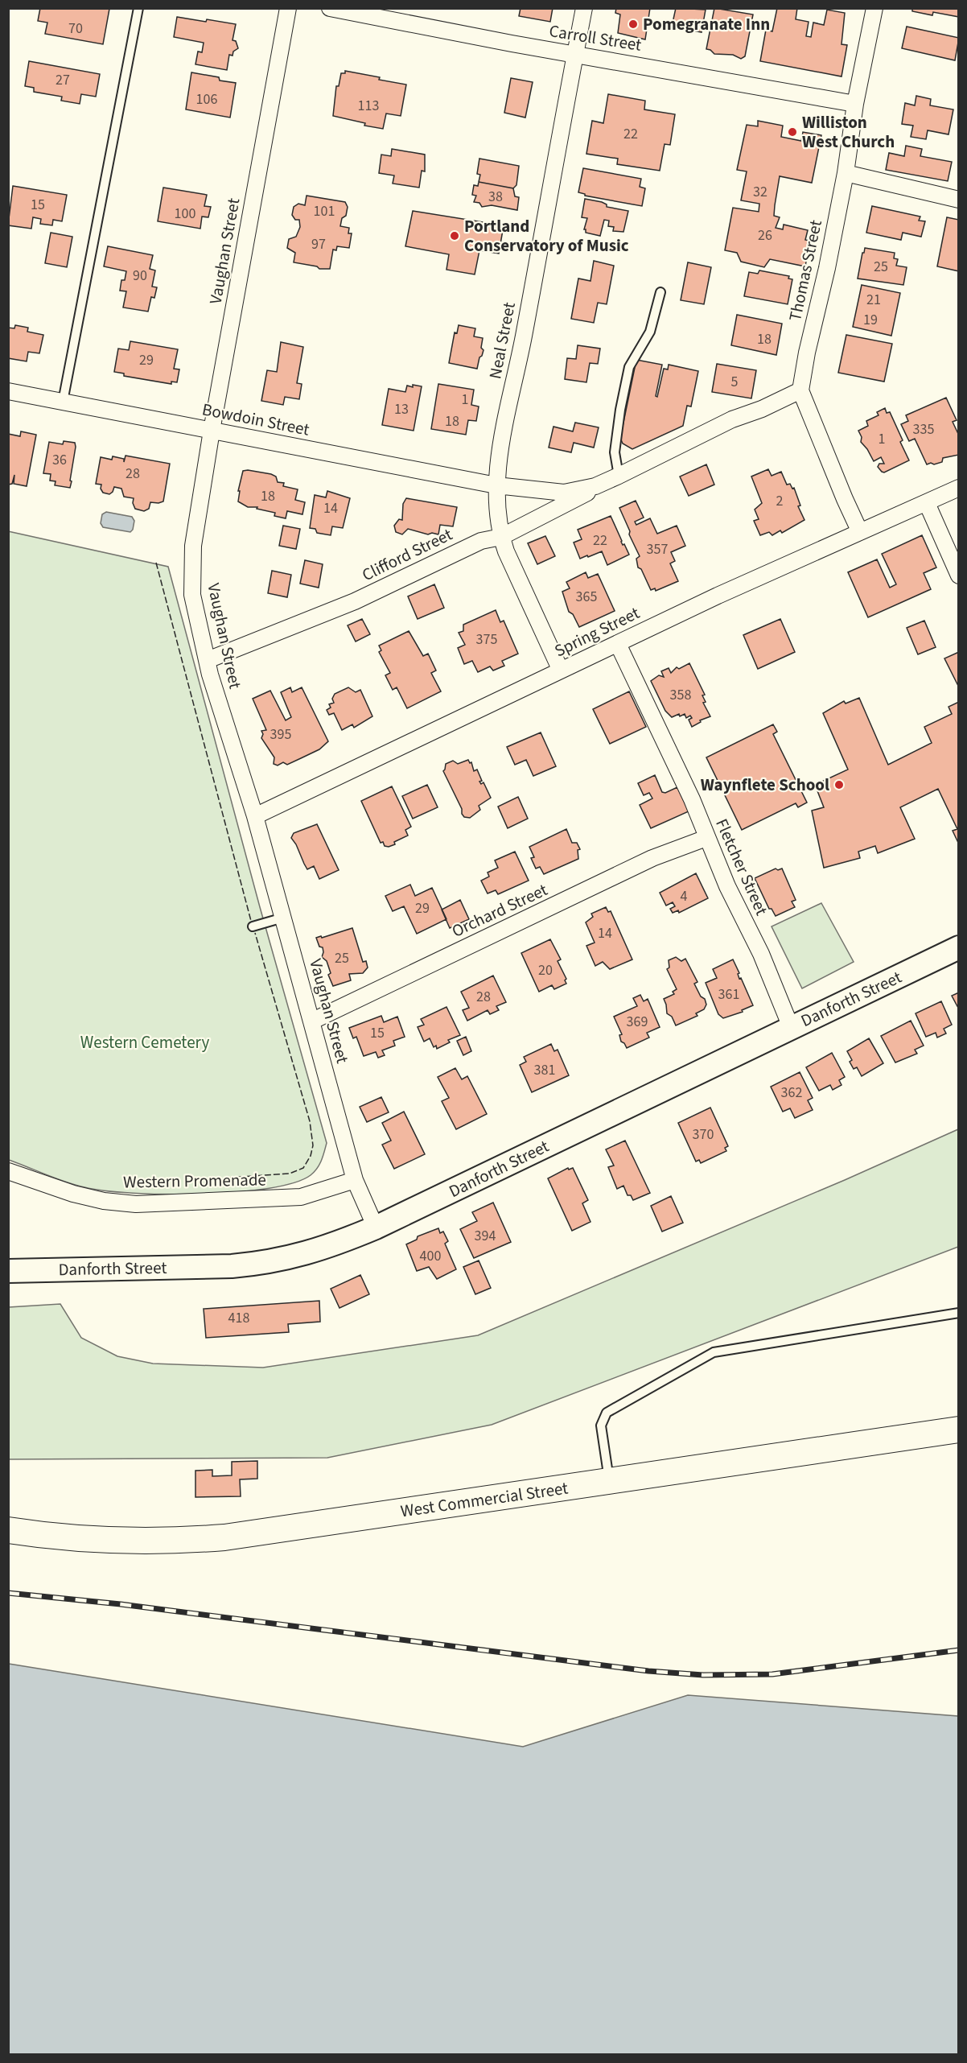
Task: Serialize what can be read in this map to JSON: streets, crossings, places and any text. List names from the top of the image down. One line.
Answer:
{"streets":{"main road":["West Commercial Street"],"street":["Carroll Street","Vaughan Street","Thomas Street","Neal Street","Bowdoin Street","Clifford Street","Spring Street","Fletcher Street","Orchard Street","Danforth Street","Western Promenade"]},"crossings":[["Carroll Street","Thomas Street"],["Carroll Street","Neal Street"],["Vaughan Street","Bowdoin Street"],["Vaughan Street","Clifford Street"],["Vaughan Street","Spring Street"],["Vaughan Street","Orchard Street"],["Vaughan Street","Danforth Street"],["Vaughan Street","Western Promenade"],["Thomas Street","Clifford Street"],["Neal Street","Bowdoin Street"],["Neal Street","Clifford Street"],["Neal Street","Spring Street"],["Bowdoin Street","Clifford Street"],["Spring Street","Fletcher Street"],["Fletcher Street","Orchard Street"],["Fletcher Street","Danforth Street"]],"parks":["Western Cemetery"],"places":["Pomegranate Inn","Williston West Church","Portland Conservatory of Music","Waynflete School"],"house_numbers":["70","27","106","113","22","32","38","15","101","100","26","97","25","90","21","19","18","29","5","1","13","18","335","1","36","28","18","2","14","22","357","365","375","358","395","4","29","14","25","20","361","28","369","15","381","362","370","394","400","418"]}
